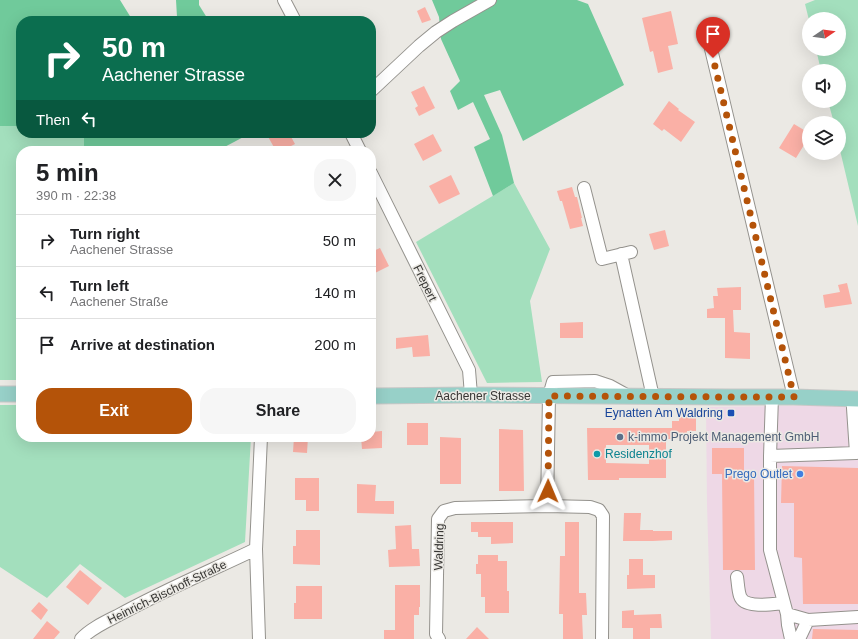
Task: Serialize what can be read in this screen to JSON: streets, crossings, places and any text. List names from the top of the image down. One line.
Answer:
{"streets":{"main road":["Aachener Strasse"],"street":["Frepert","Waldring","Heinrich-Bischoff-Straße"]},"crossings":[["Frepert","Aachener Strasse"]],"places":{"transit":["Eynatten Am Waldring"],"other":["k-immo Projekt Management GmbH","Residenzhof","Prego Outlet"]},"north":"right","page":{"turn":["50 m","Aachener Strasse"],"then":"Then","heading":["5 min","390 m · 22:38"],"list":[{"name":"Turn right","note":"Aachener Strasse","value":"50 m"},{"name":"Turn left","note":"Aachener Straße","value":"140 m"},{"name":"Arrive at destination","value":"200 m"}],"buttons":["Exit","Share"]}}
